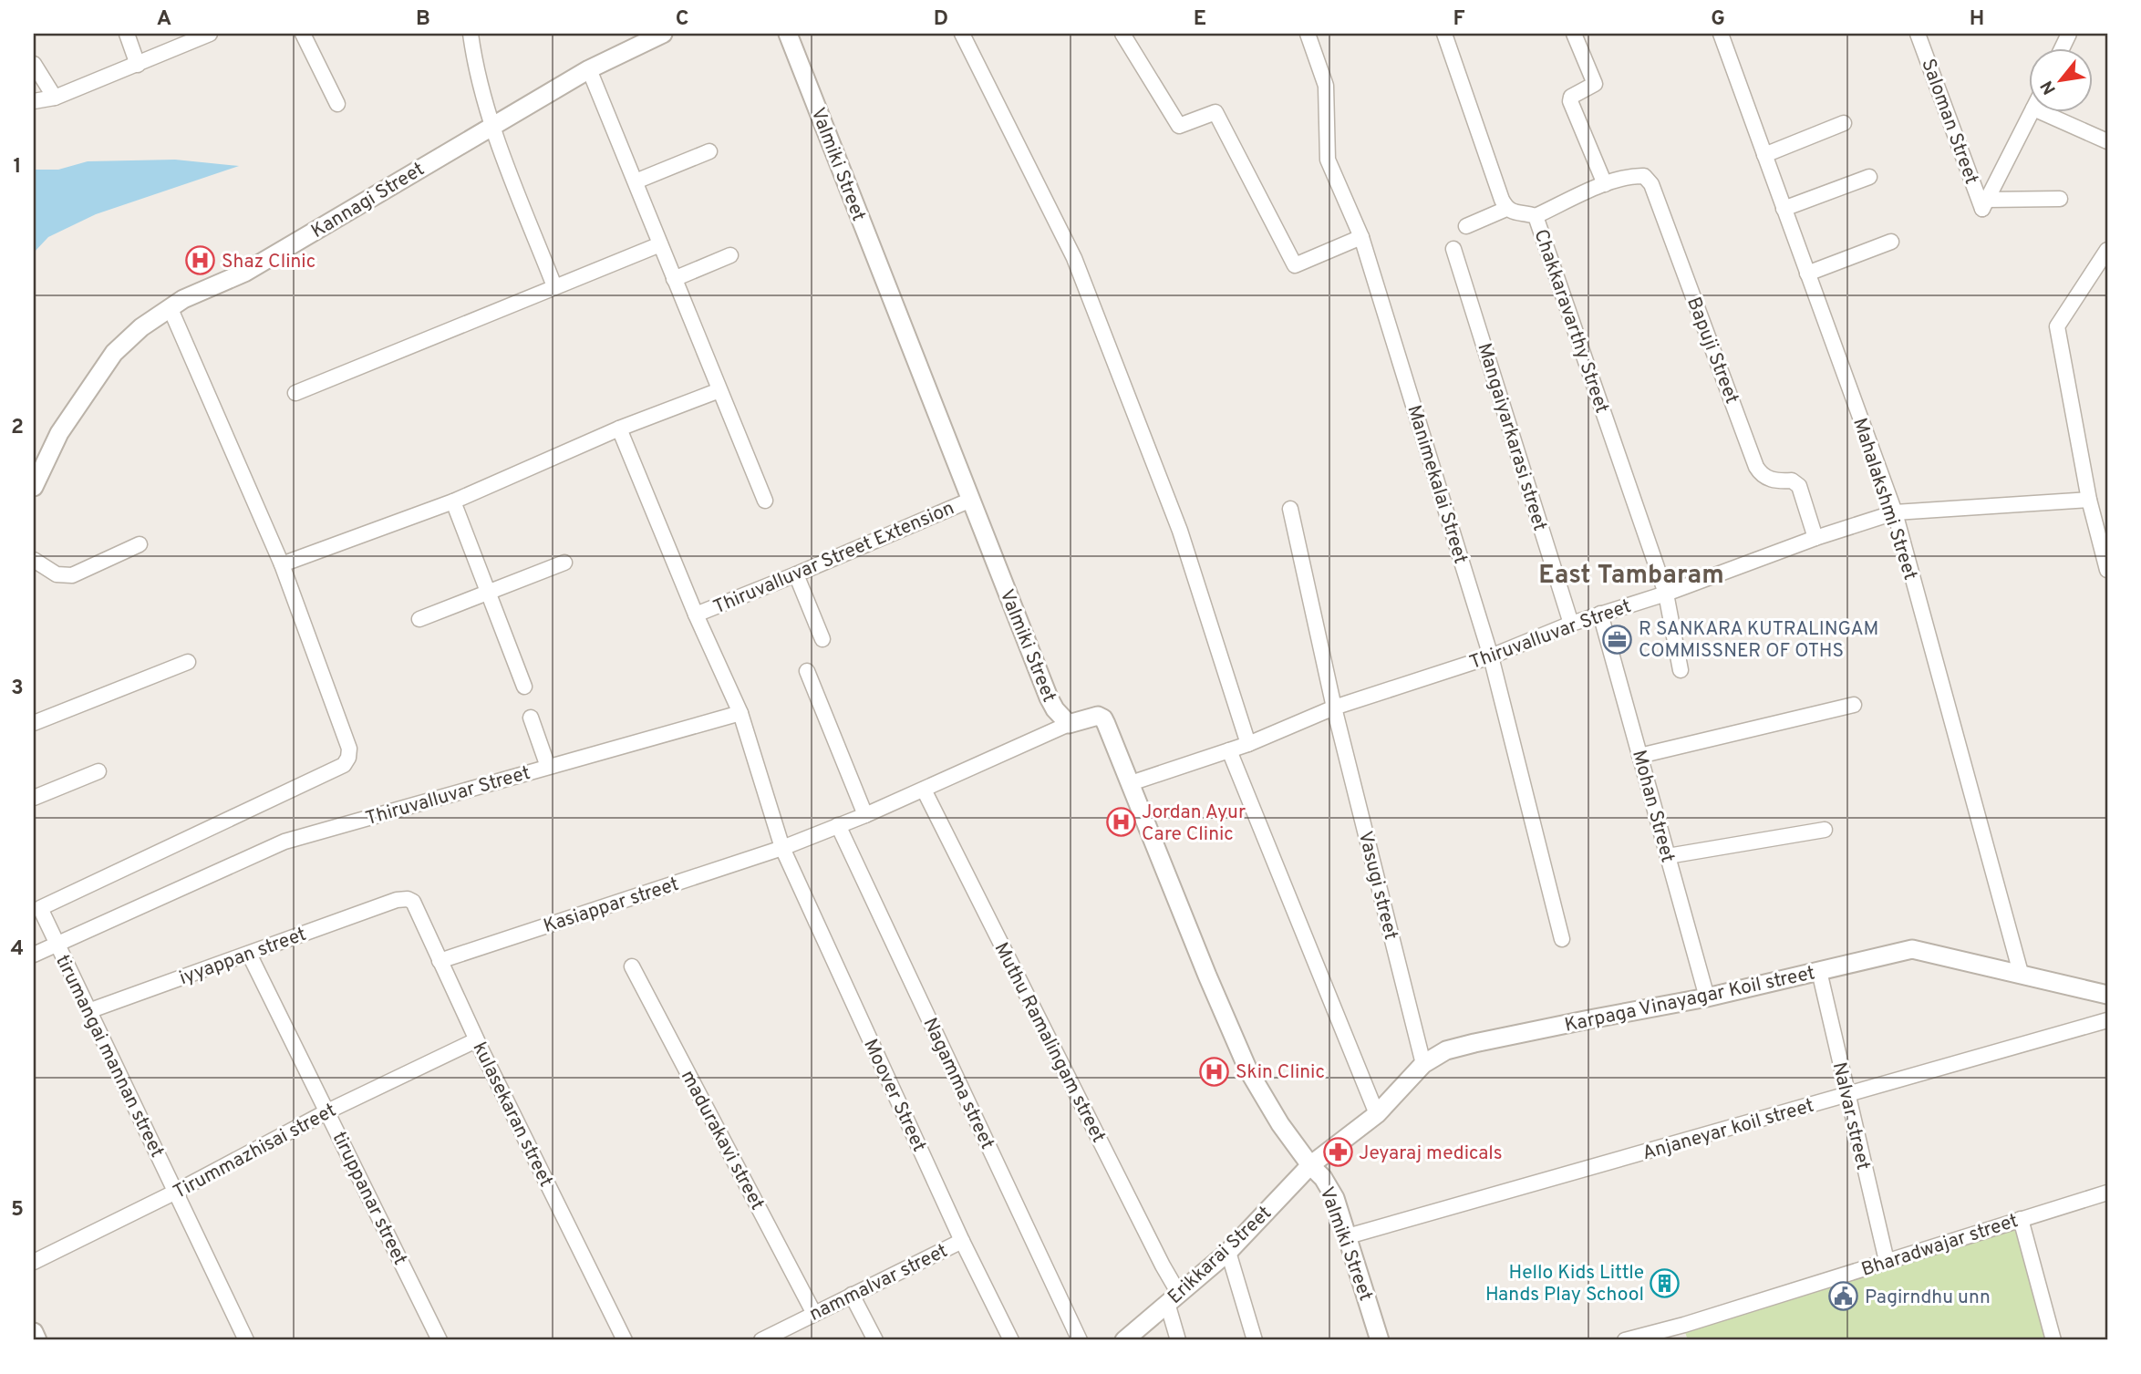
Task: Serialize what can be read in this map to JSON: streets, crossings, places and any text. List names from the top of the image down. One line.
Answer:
{"streets":{"street":["Saloman Street","Valmiki Street","Kannagi Street","Chakkaravarthy Street","Bapuji Street","Mangaiyarkarasi street","Manimekalai Street","Mahalakshmi Street","Thiruvalluvar Street Extension","Thiruvalluvar Street","Mohan Street","Vasugi street","Kasiappar street","iyyappan street","Karpaga Vinayagar Koil street","Muthu Ramalingam street","tirumangai mannan street","Nagamma street","Moover Street","kulasekaran street","Nalvar street","Anjaneyar koil street","madurakavi street","Tirummazhisai street","tiruppanar street","Bharadwajar street","Erikkarai Street","nammalvar street"]},"crossings":[["Valmiki Street","Thiruvalluvar Street Extension"],["Valmiki Street","Thiruvalluvar Street"],["Valmiki Street","Kasiappar street"],["Valmiki Street","Karpaga Vinayagar Koil street"],["Valmiki Street","Anjaneyar koil street"],["Valmiki Street","Erikkarai Street"],["Chakkaravarthy Street","Bapuji Street"],["Chakkaravarthy Street","Thiruvalluvar Street"],["Bapuji Street","Thiruvalluvar Street"],["Mangaiyarkarasi street","Thiruvalluvar Street"],["Manimekalai Street","Thiruvalluvar Street"],["Mahalakshmi Street","Thiruvalluvar Street"],["Mahalakshmi Street","Karpaga Vinayagar Koil street"],["Thiruvalluvar Street","Mohan Street"],["Thiruvalluvar Street","Vasugi street"],["Thiruvalluvar Street","tirumangai mannan street"],["Mohan Street","Karpaga Vinayagar Koil street"],["Vasugi street","Karpaga Vinayagar Koil street"],["Kasiappar street","Muthu Ramalingam street"],["Kasiappar street","Nagamma street"],["Kasiappar street","Moover Street"],["Kasiappar street","kulasekaran street"],["iyyappan street","tirumangai mannan street"],["iyyappan street","kulasekaran street"],["iyyappan street","tiruppanar street"],["Karpaga Vinayagar Koil street","Nalvar street"],["Karpaga Vinayagar Koil street","Erikkarai Street"],["Muthu Ramalingam street","Erikkarai Street"],["tirumangai mannan street","Tirummazhisai street"],["Moover Street","nammalvar street"],["kulasekaran street","Tirummazhisai street"],["Nalvar street","Anjaneyar koil street"],["Nalvar street","Bharadwajar street"],["madurakavi street","nammalvar street"],["Tirummazhisai street","tiruppanar street"]],"districts":["East Tambaram"],"places":{"hospital":["Shaz Clinic","Jordan Ayur Care Clinic","Skin Clinic"],"office":["R SANKARA KUTRALINGAM COMMISSNER OF OTHS"],"pharmacy":["Jeyaraj medicals"],"building":["Hello Kids Little Hands Play School"],"public building":["Pagirndhu unn"]},"north":"bottom left","grid":{"columns":["A","B","C","D","E","F","G","H"],"rows":["1","2","3","4","5"]}}
